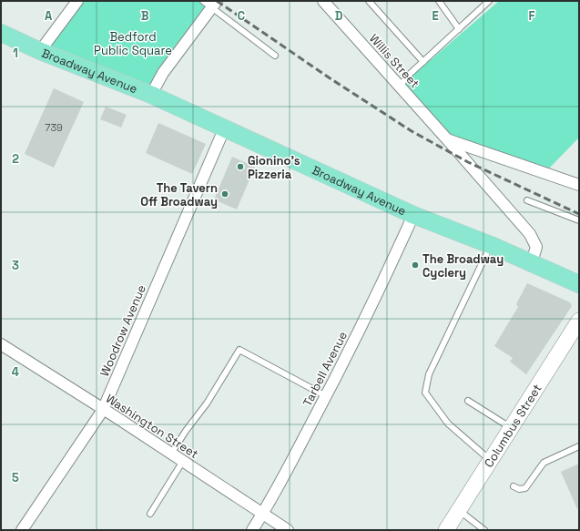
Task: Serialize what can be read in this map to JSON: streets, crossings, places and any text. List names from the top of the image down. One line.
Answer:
{"streets":{"main road":["Broadway Avenue"],"street":["Willis Street","Woodrow Avenue","Tarbell Avenue","Columbus Street","Washington Street"]},"crossings":[["Willis Street","Broadway Avenue"],["Broadway Avenue","Woodrow Avenue"],["Broadway Avenue","Tarbell Avenue"],["Woodrow Avenue","Washington Street"],["Tarbell Avenue","Washington Street"]],"parks":["Bedford Public Square"],"places":["Gionino's Pizzeria","The Tavern Off Broadway","The Broadway Cyclery"],"house_numbers":["739"],"grid":{"columns":["A","B","C","D","E","F"],"rows":["1","2","3","4","5"]}}
